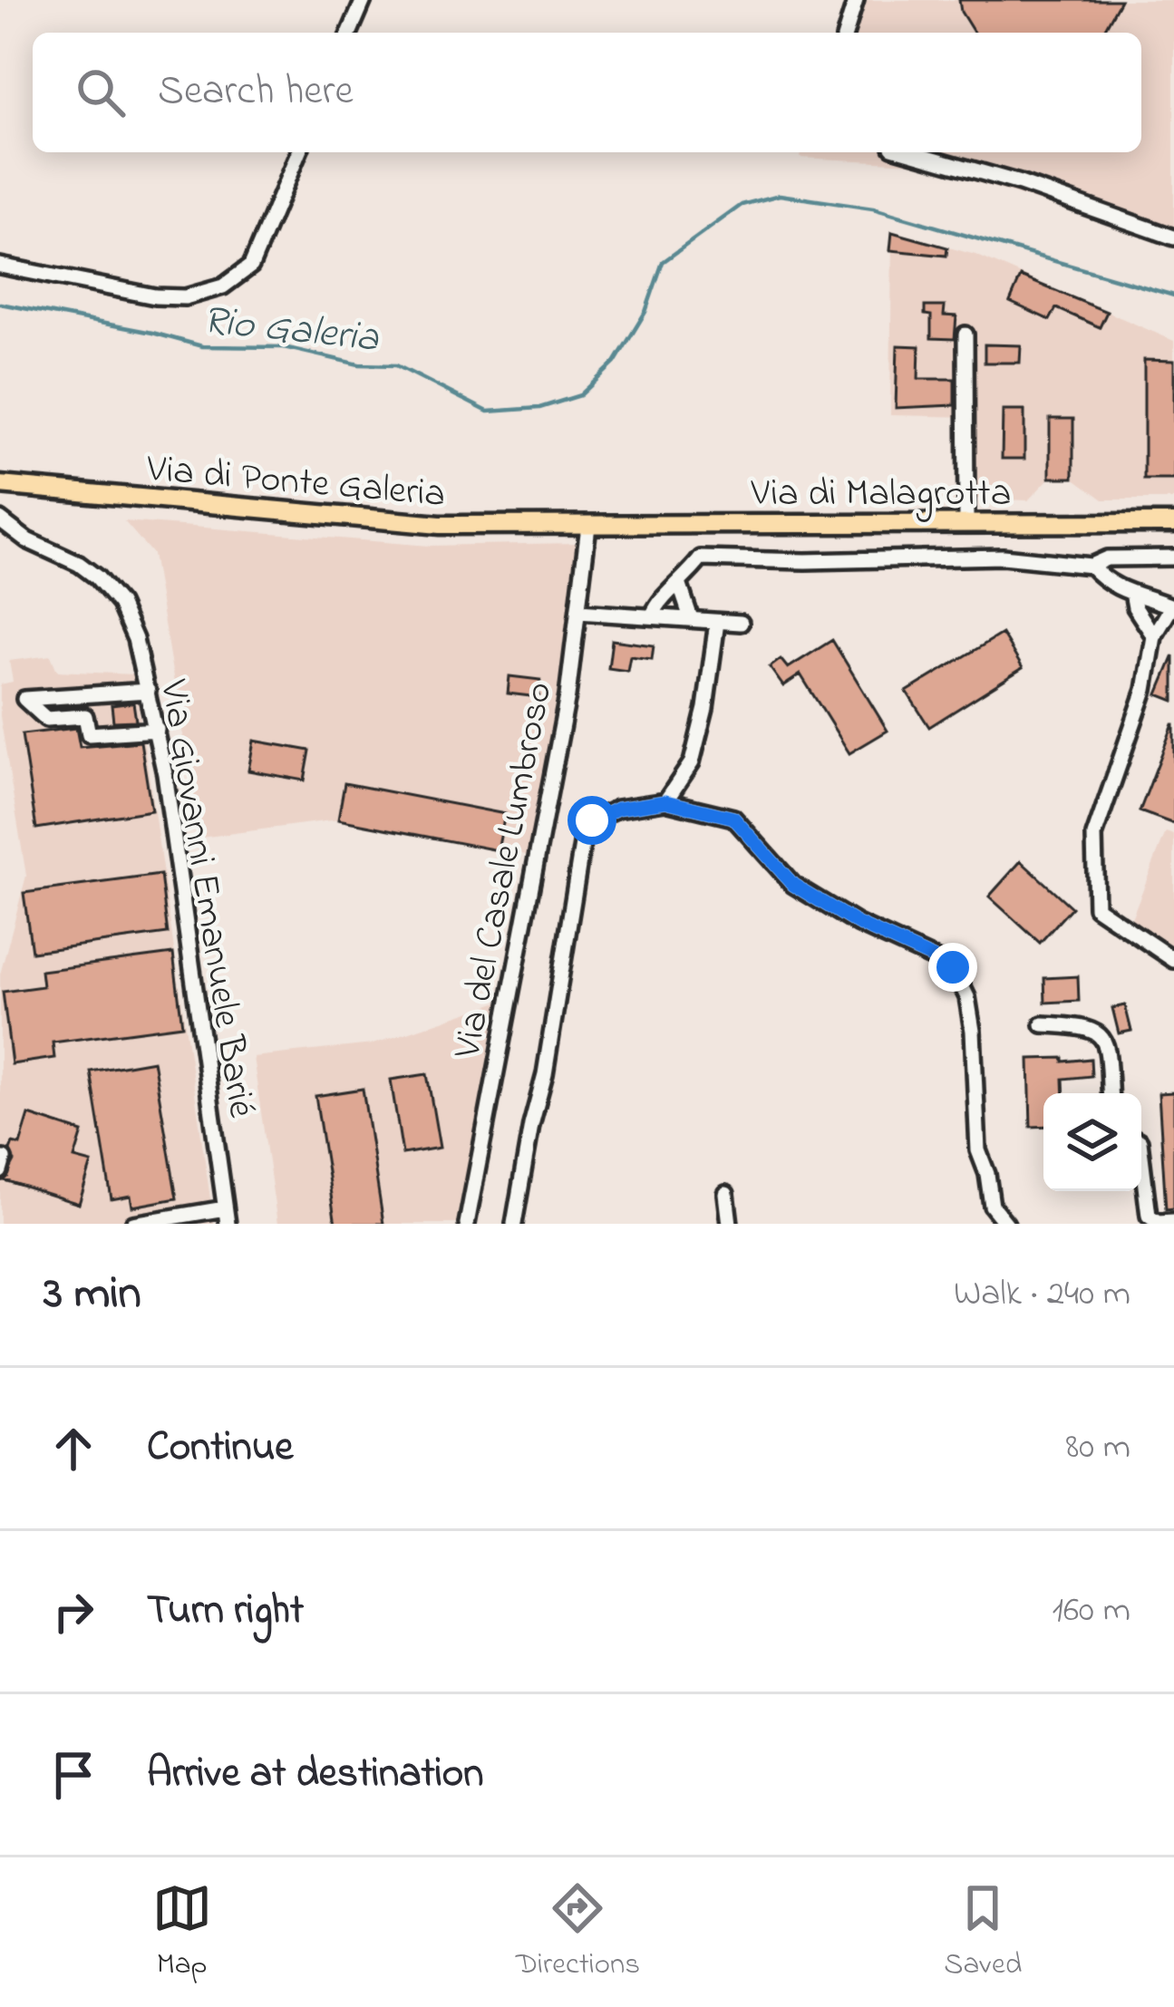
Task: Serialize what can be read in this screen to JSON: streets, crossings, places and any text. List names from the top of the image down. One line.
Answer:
{"streets":{"main road":["Via di Ponte Galeria","Via di Malagrotta"],"street":["Via del Casale Lumbroso","Via Giovanni Emanuele Barié"]},"crossings":[["Via di Ponte Galeria","Via di Malagrotta"],["Via di Ponte Galeria","Via del Casale Lumbroso"],["Via di Malagrotta","Via del Casale Lumbroso"]],"water":["Rio Galeria"],"page":{"search":"Search here","heading":["3 min","Walk · 240 m"],"list":[["Continue","80 m"],["Turn right","160 m"],"Arrive at destination"],"nav":["Map","Directions","Saved"]}}
